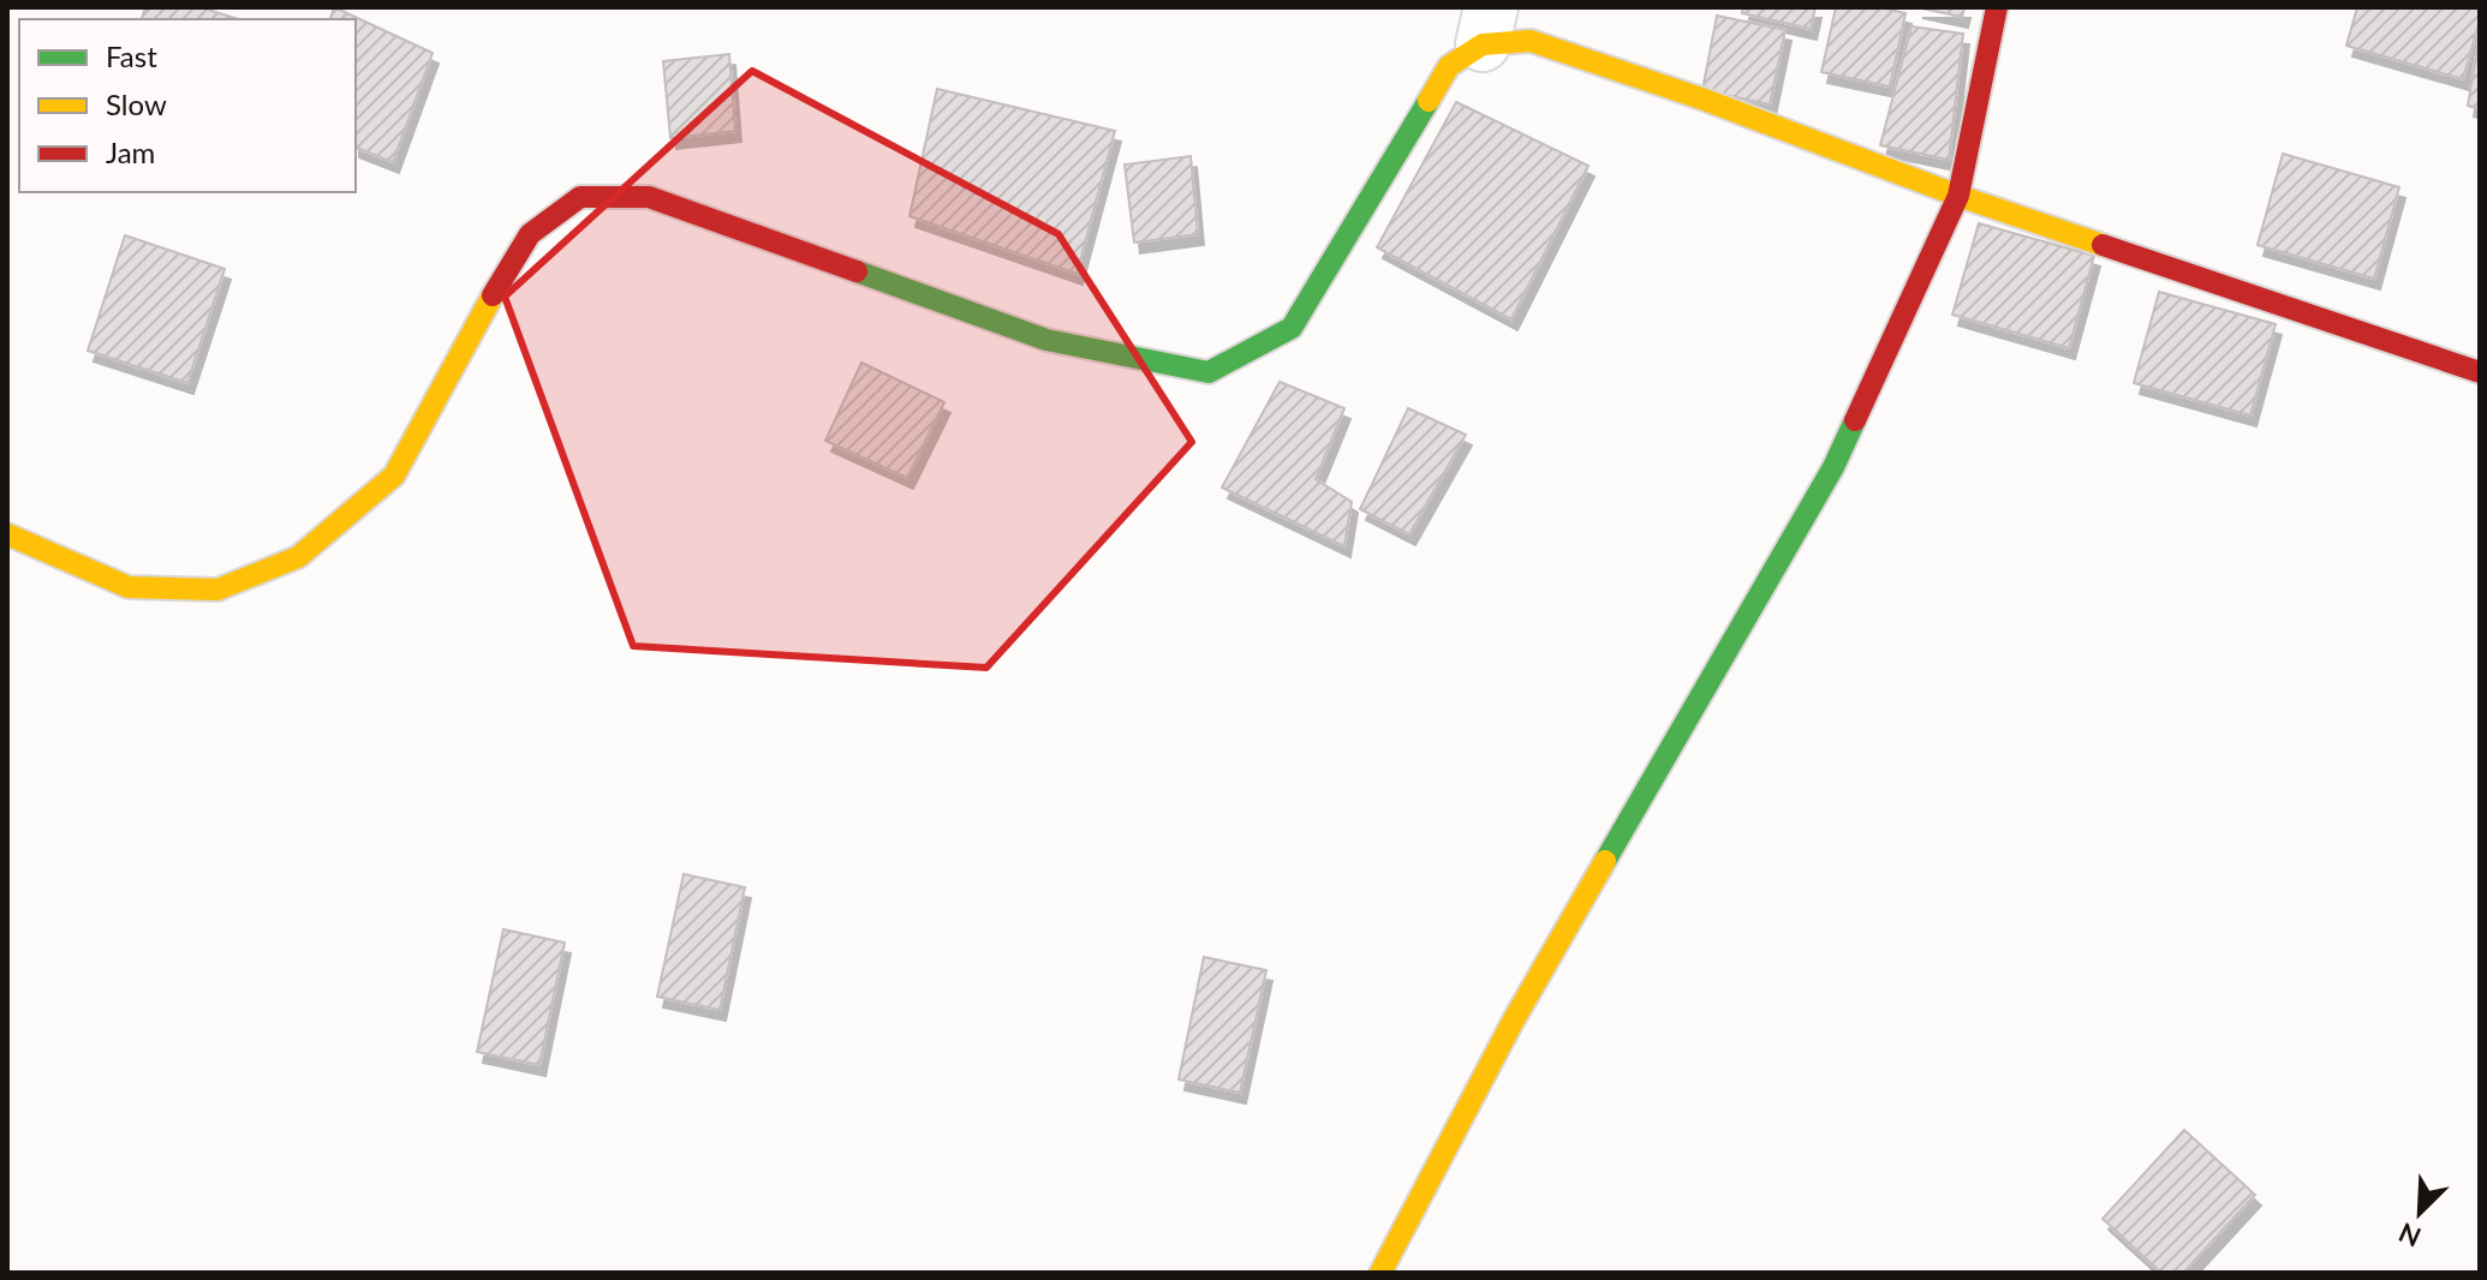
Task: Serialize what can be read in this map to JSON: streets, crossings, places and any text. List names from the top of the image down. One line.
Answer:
{"legend":["Fast","Slow","Jam"],"north":"bottom left"}
